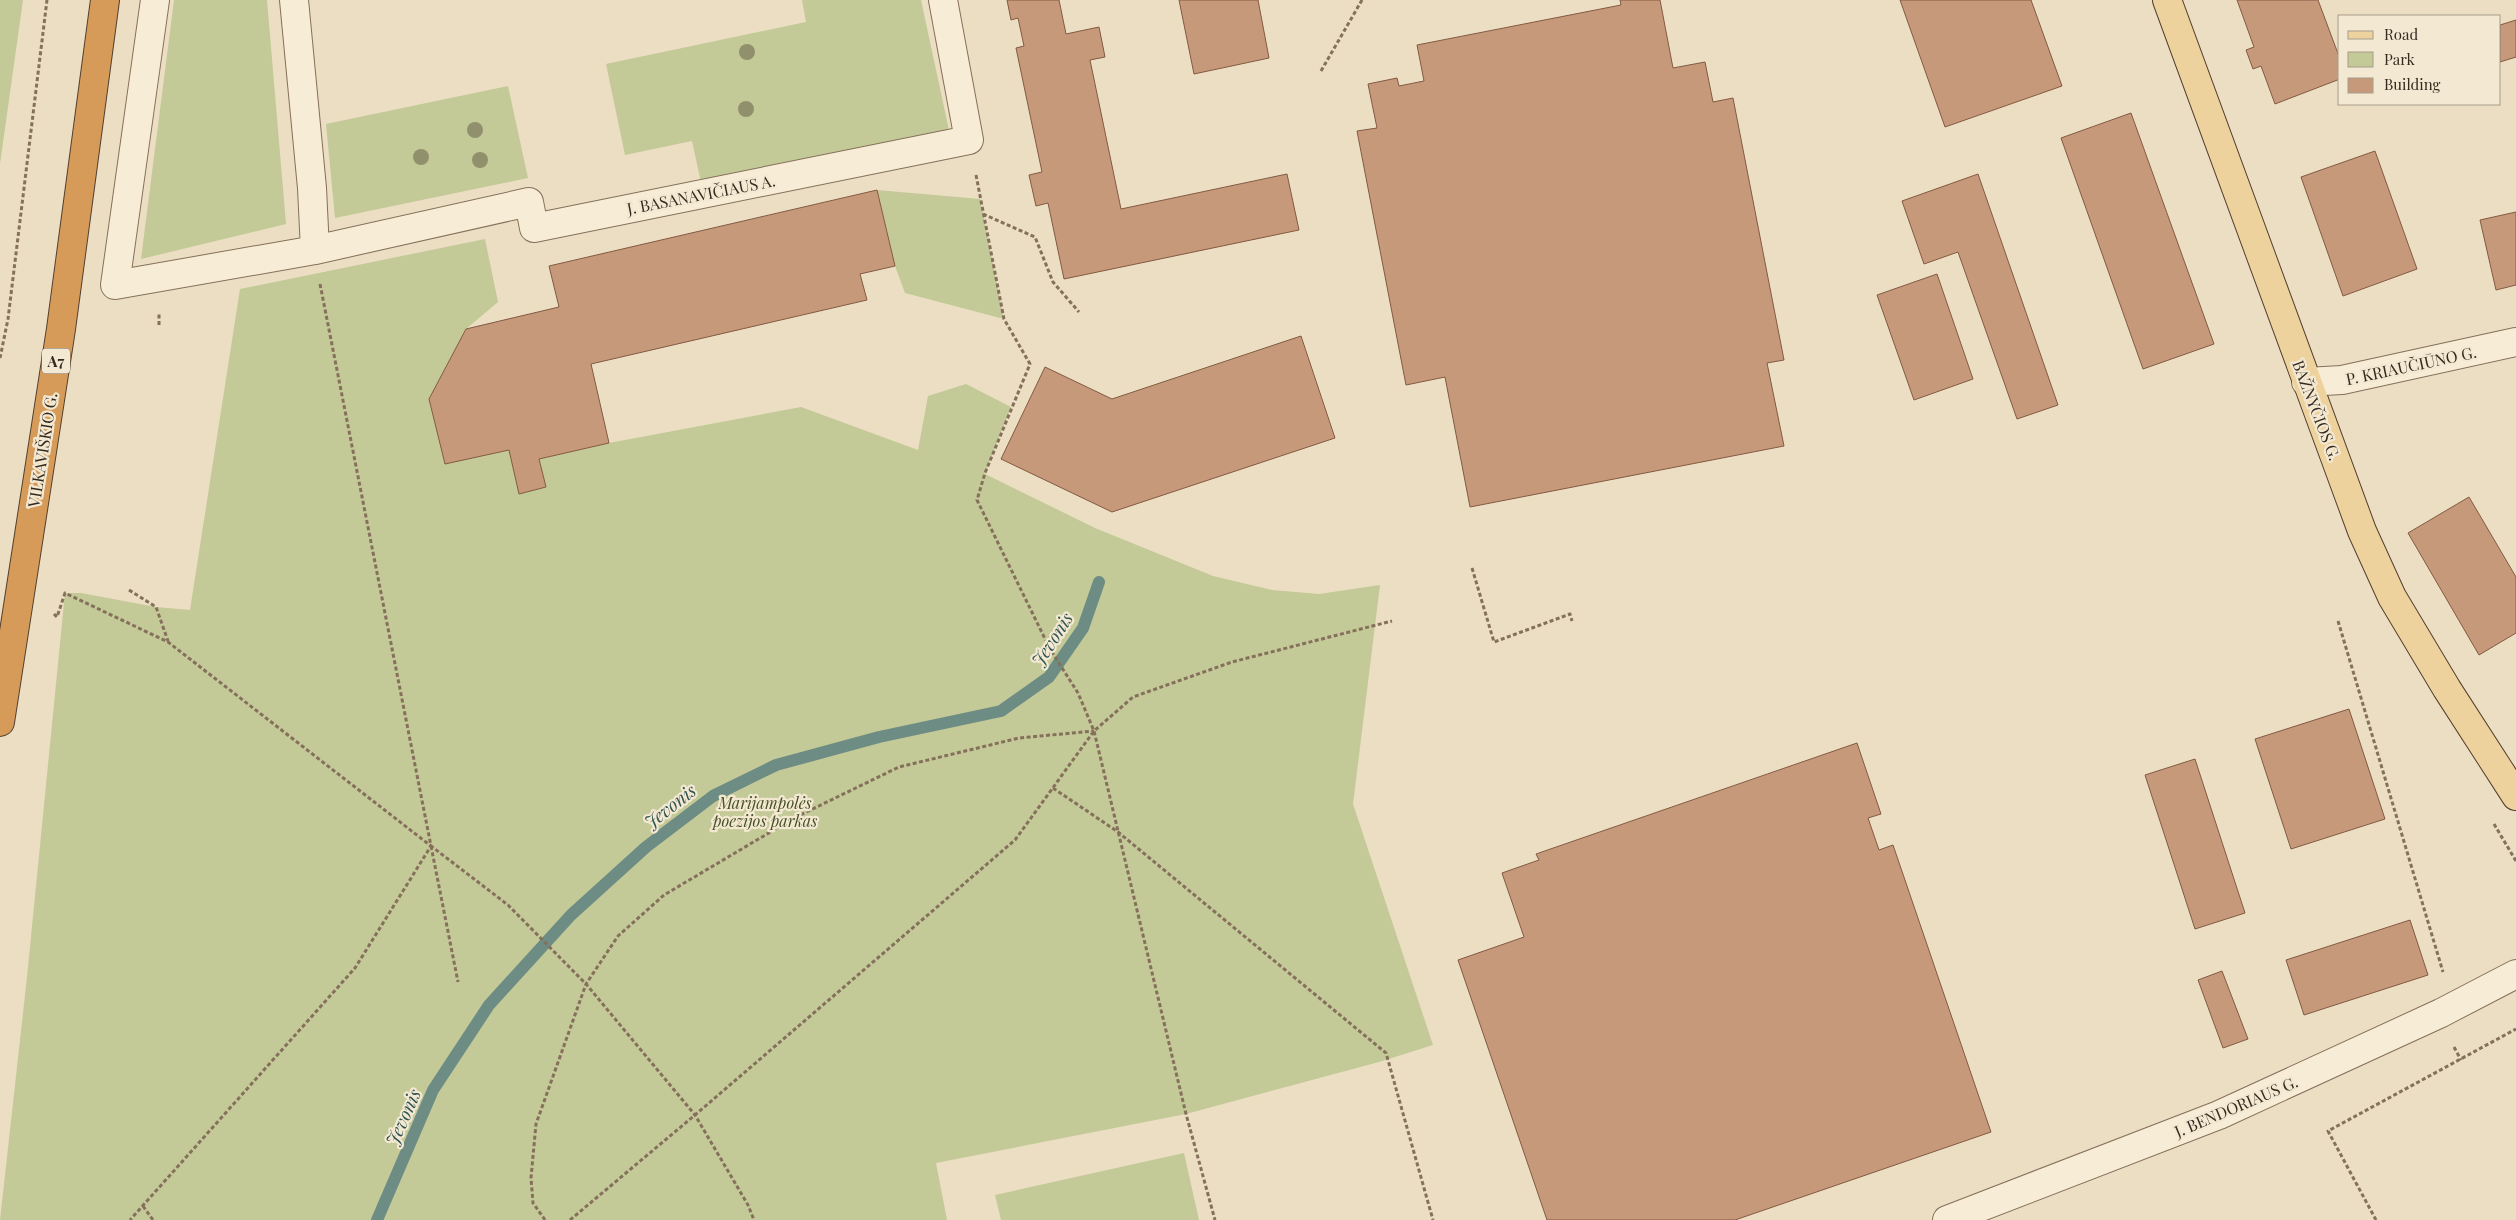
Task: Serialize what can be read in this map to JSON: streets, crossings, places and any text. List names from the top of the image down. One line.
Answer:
{"streets":{"highway":["A7","VILKAVIŠKIO G."],"main road":["BAŽNYČIOS G."],"street":["J. BASANAVIČIAUS A.","P. KRIAUČIŪNO G.","J. BENDORIAUS G."]},"crossings":[["P. KRIAUČIŪNO G.","BAŽNYČIOS G."]],"water":["Jevonis"],"parks":["Marijampolės poezijos parkas"],"legend":["Road","Park","Building"]}
